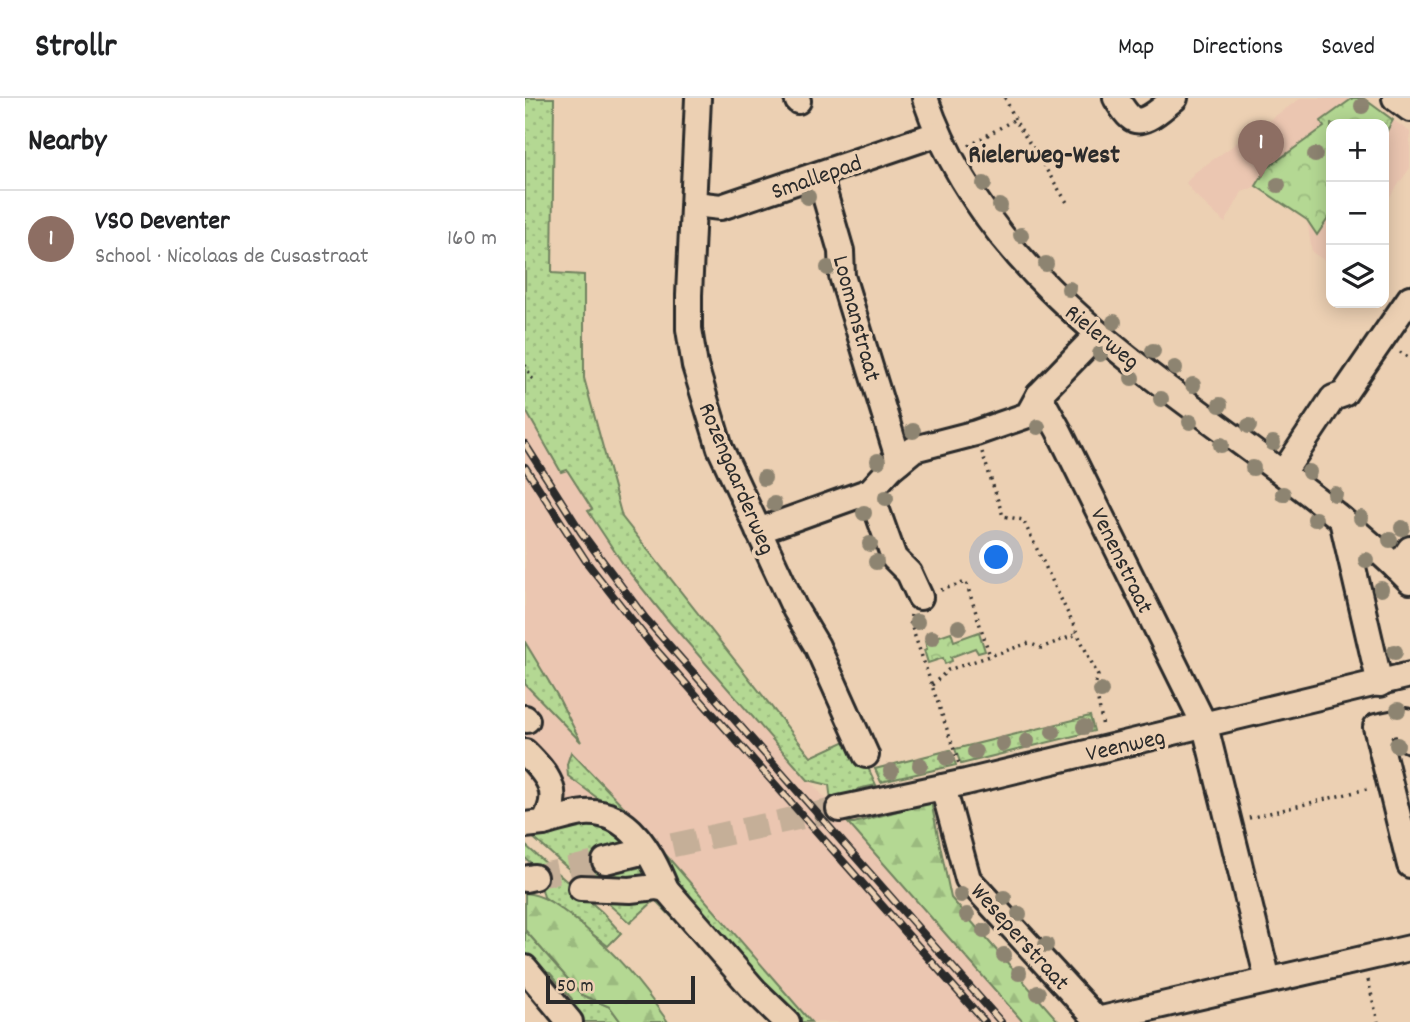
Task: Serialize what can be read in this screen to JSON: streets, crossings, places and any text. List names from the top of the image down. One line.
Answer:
{"streets":{"street":["Smallepad","Loomanstraat","Rielerweg","Rozengaarderweg","Venenstraat","Veenweg","Weseperstraat"]},"crossings":[["Smallepad","Loomanstraat"],["Smallepad","Rielerweg"],["Smallepad","Rozengaarderweg"],["Venenstraat","Veenweg"],["Veenweg","Weseperstraat"]],"districts":["Rielerweg-West"],"scale_bar":"50 m","page":{"header":"Strollr","nav":["Map","Directions","Saved"],"heading":"Nearby","map_buttons":["+","−"],"pins":"1","list":[{"mark":"1","name":"VSO Deventer","note":"School · Nicolaas de Cusastraat","value":"160 m"}],"scale":"50 m"}}
